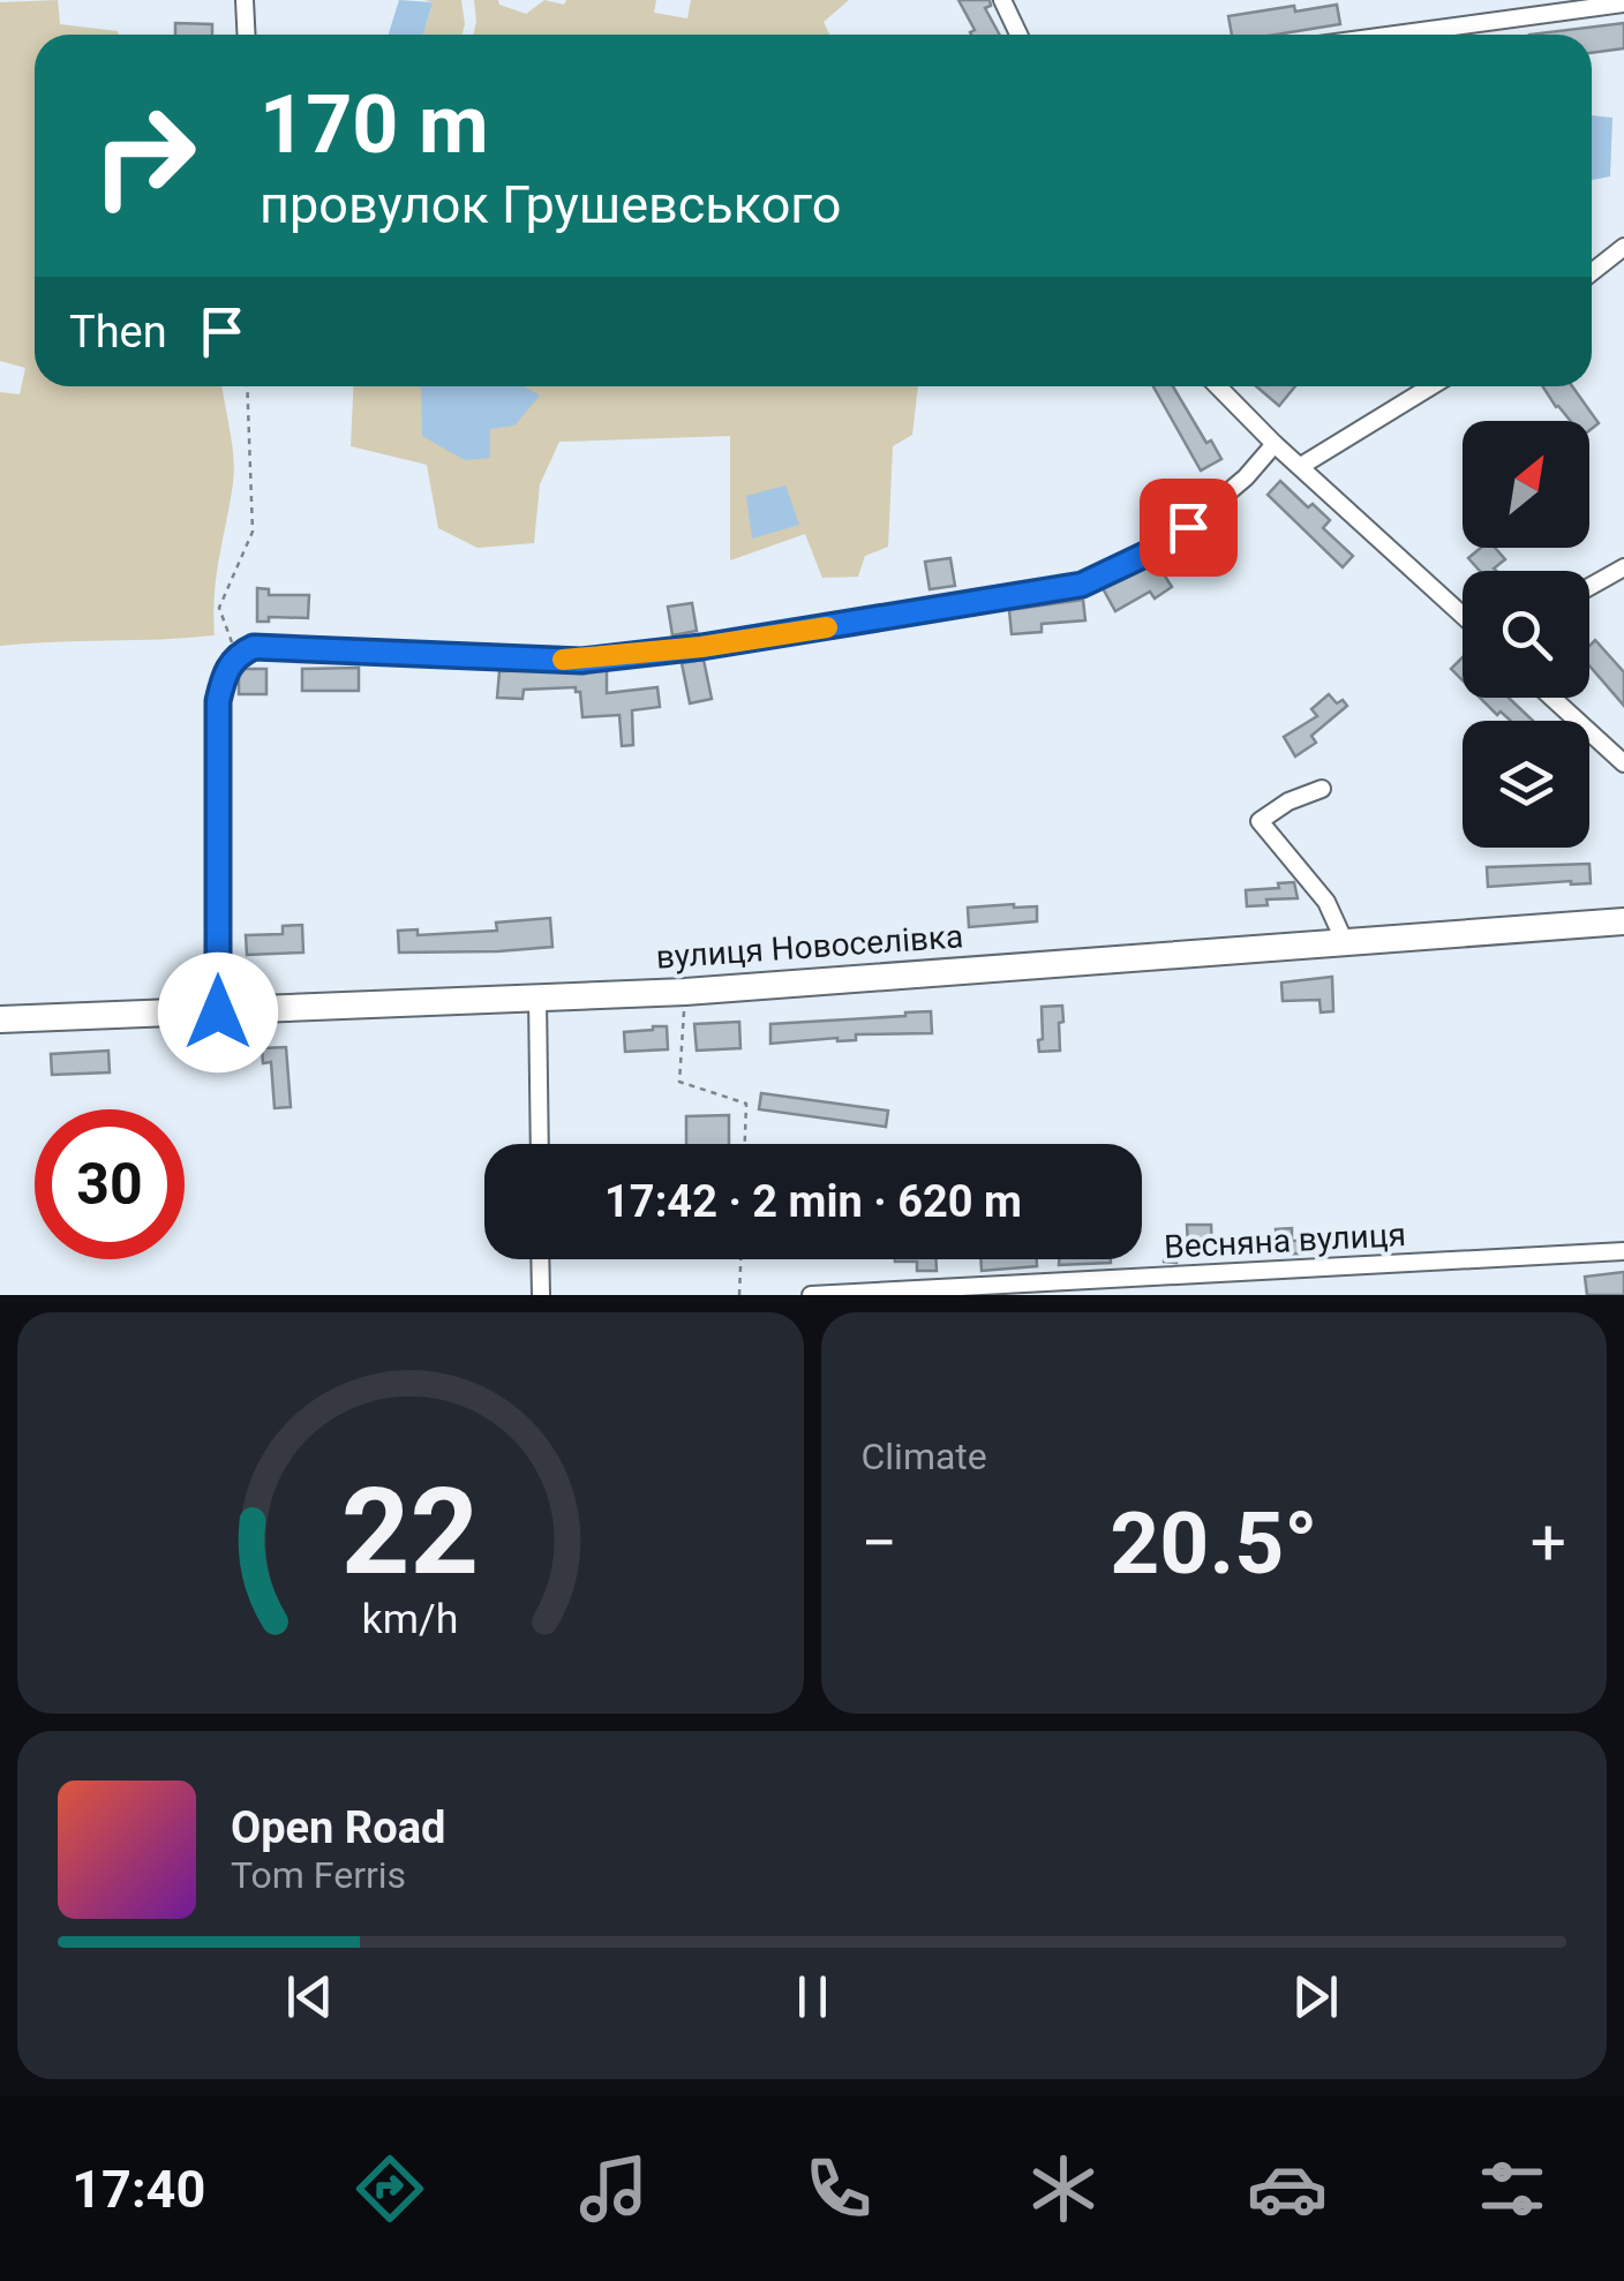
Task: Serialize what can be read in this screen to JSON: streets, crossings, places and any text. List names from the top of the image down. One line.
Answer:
{"streets":{"main road":["вулиця Новоселівка"],"street":["Весняна вулиця"]},"north":"top right","page":{"turn":["170 m","провулок Грушевського"],"then":"Then","limit":"30","trip":"17:42 · 2 min · 620 m","tile":"Climate","heat":["−","20.5°","+"],"song":["Open Road","Tom Ferris"],"tabs":"17:40","gauge":["22","km/h"]}}
